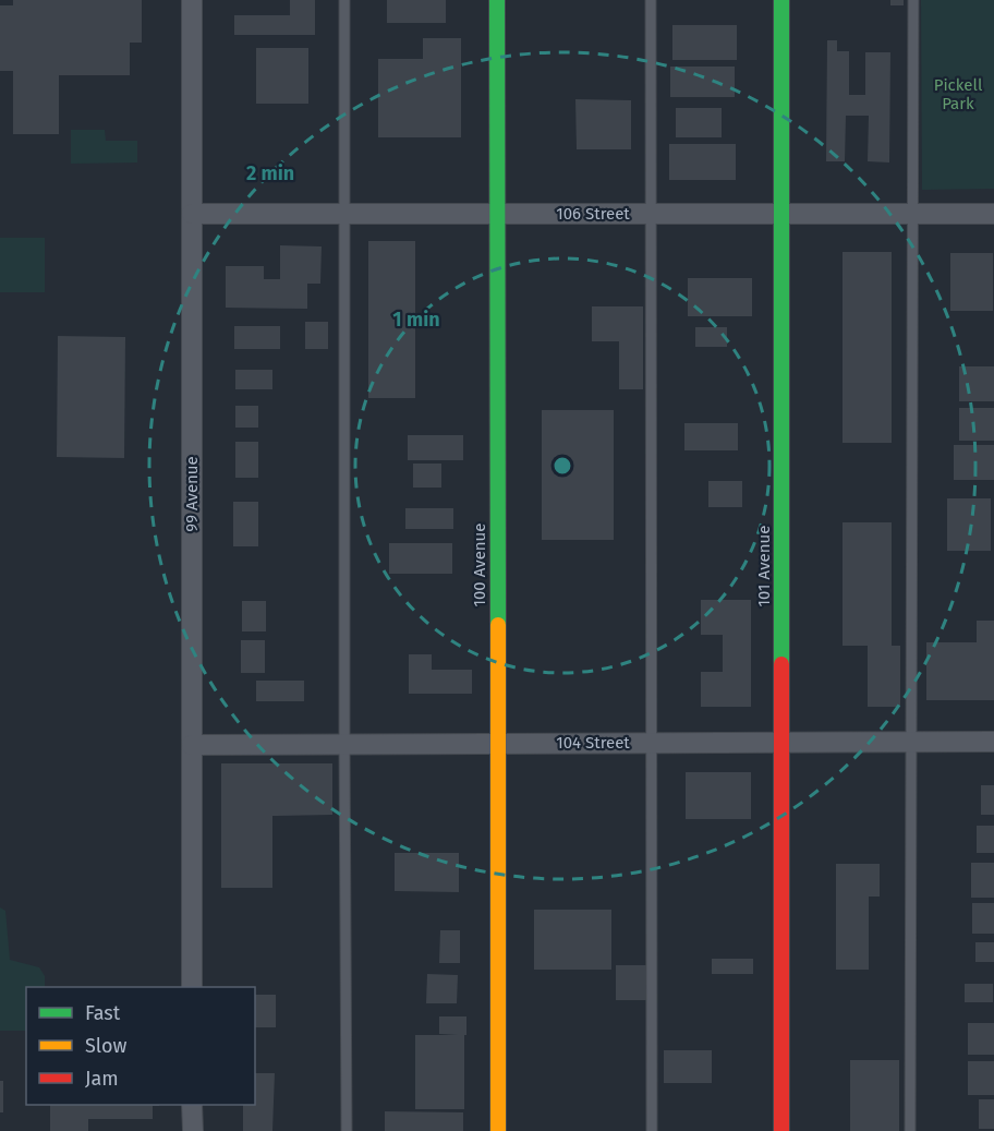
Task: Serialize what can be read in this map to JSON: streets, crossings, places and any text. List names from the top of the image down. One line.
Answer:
{"streets":{"main road":["100 Avenue","101 Avenue"],"street":["106 Street","99 Avenue","104 Street"]},"crossings":[["106 Street","99 Avenue"],["106 Street","100 Avenue"],["106 Street","101 Avenue"],["99 Avenue","104 Street"],["100 Avenue","104 Street"],["101 Avenue","104 Street"]],"parks":["Pickell Park"],"legend":["Fast","Slow","Jam"],"rings":["2 min","1 min"]}
